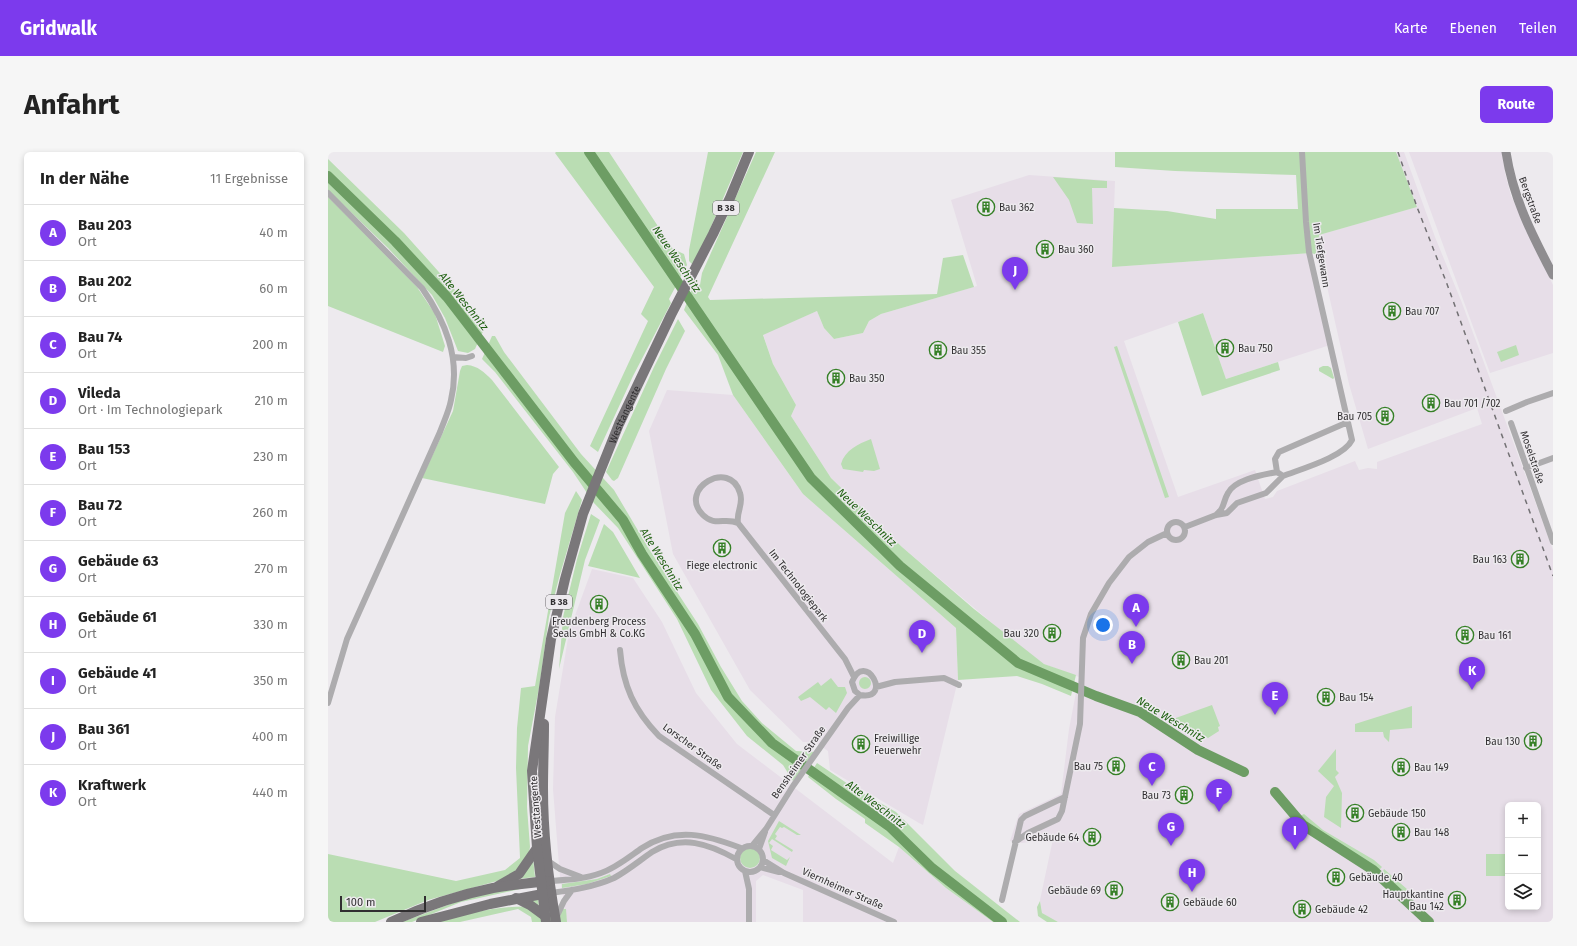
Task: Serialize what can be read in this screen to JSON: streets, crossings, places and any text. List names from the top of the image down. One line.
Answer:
{"streets":{"main road":["Bergstraße","B 38","Westtangente"],"street":["Im Tiefgewann","Moselstraße","Im Technologiepark","Lorscher Straße","Bensheimer Straße","Viernheimer Straße"]},"crossings":[["Im Technologiepark","Bensheimer Straße"],["Lorscher Straße","Bensheimer Straße"],["Bensheimer Straße","Viernheimer Straße"]],"water":["Neue Weschnitz","Alte Weschnitz"],"places":{"building":["Bau 362","Bau 360","Bau 707","Bau 750","Bau 355","Bau 350","Bau 701 /702","Bau 705","Fiege electronic","Bau 163","Freudenberg Process Seals GmbH & Co.KG","Bau 320","Bau 161","Bau 201","Bau 154","Bau 130","Freiwillige Feuerwehr","Bau 75","Bau 149","Bau 73","Gebäude 150","Bau 148","Gebäude 64","Gebäude 40","Gebäude 69","Hauptkantine Bau 142","Gebäude 60","Gebäude 42"]},"scale_bar":"100 m","page":{"header":"Gridwalk","nav":["Karte","Ebenen","Teilen"],"buttons":"Route","title":"Anfahrt","heading":["In der Nähe","11 Ergebnisse"],"list":[{"mark":"A","name":"Bau 203","note":"Ort","value":"40 m"},{"mark":"B","name":"Bau 202","note":"Ort","value":"60 m"},{"mark":"C","name":"Bau 74","note":"Ort","value":"200 m"},{"mark":"D","name":"Vileda","note":"Ort · Im Technologiepark","value":"210 m"},{"mark":"E","name":"Bau 153","note":"Ort","value":"230 m"},{"mark":"F","name":"Bau 72","note":"Ort","value":"260 m"},{"mark":"G","name":"Gebäude 63","note":"Ort","value":"270 m"},{"mark":"H","name":"Gebäude 61","note":"Ort","value":"330 m"},{"mark":"I","name":"Gebäude 41","note":"Ort","value":"350 m"},{"mark":"J","name":"Bau 361","note":"Ort","value":"400 m"},{"mark":"K","name":"Kraftwerk","note":"Ort","value":"440 m"}],"pins":["J","A","D","B","K","E","C","F","G","I","H"],"map_buttons":["+","−"],"scale":"100 m"}}
